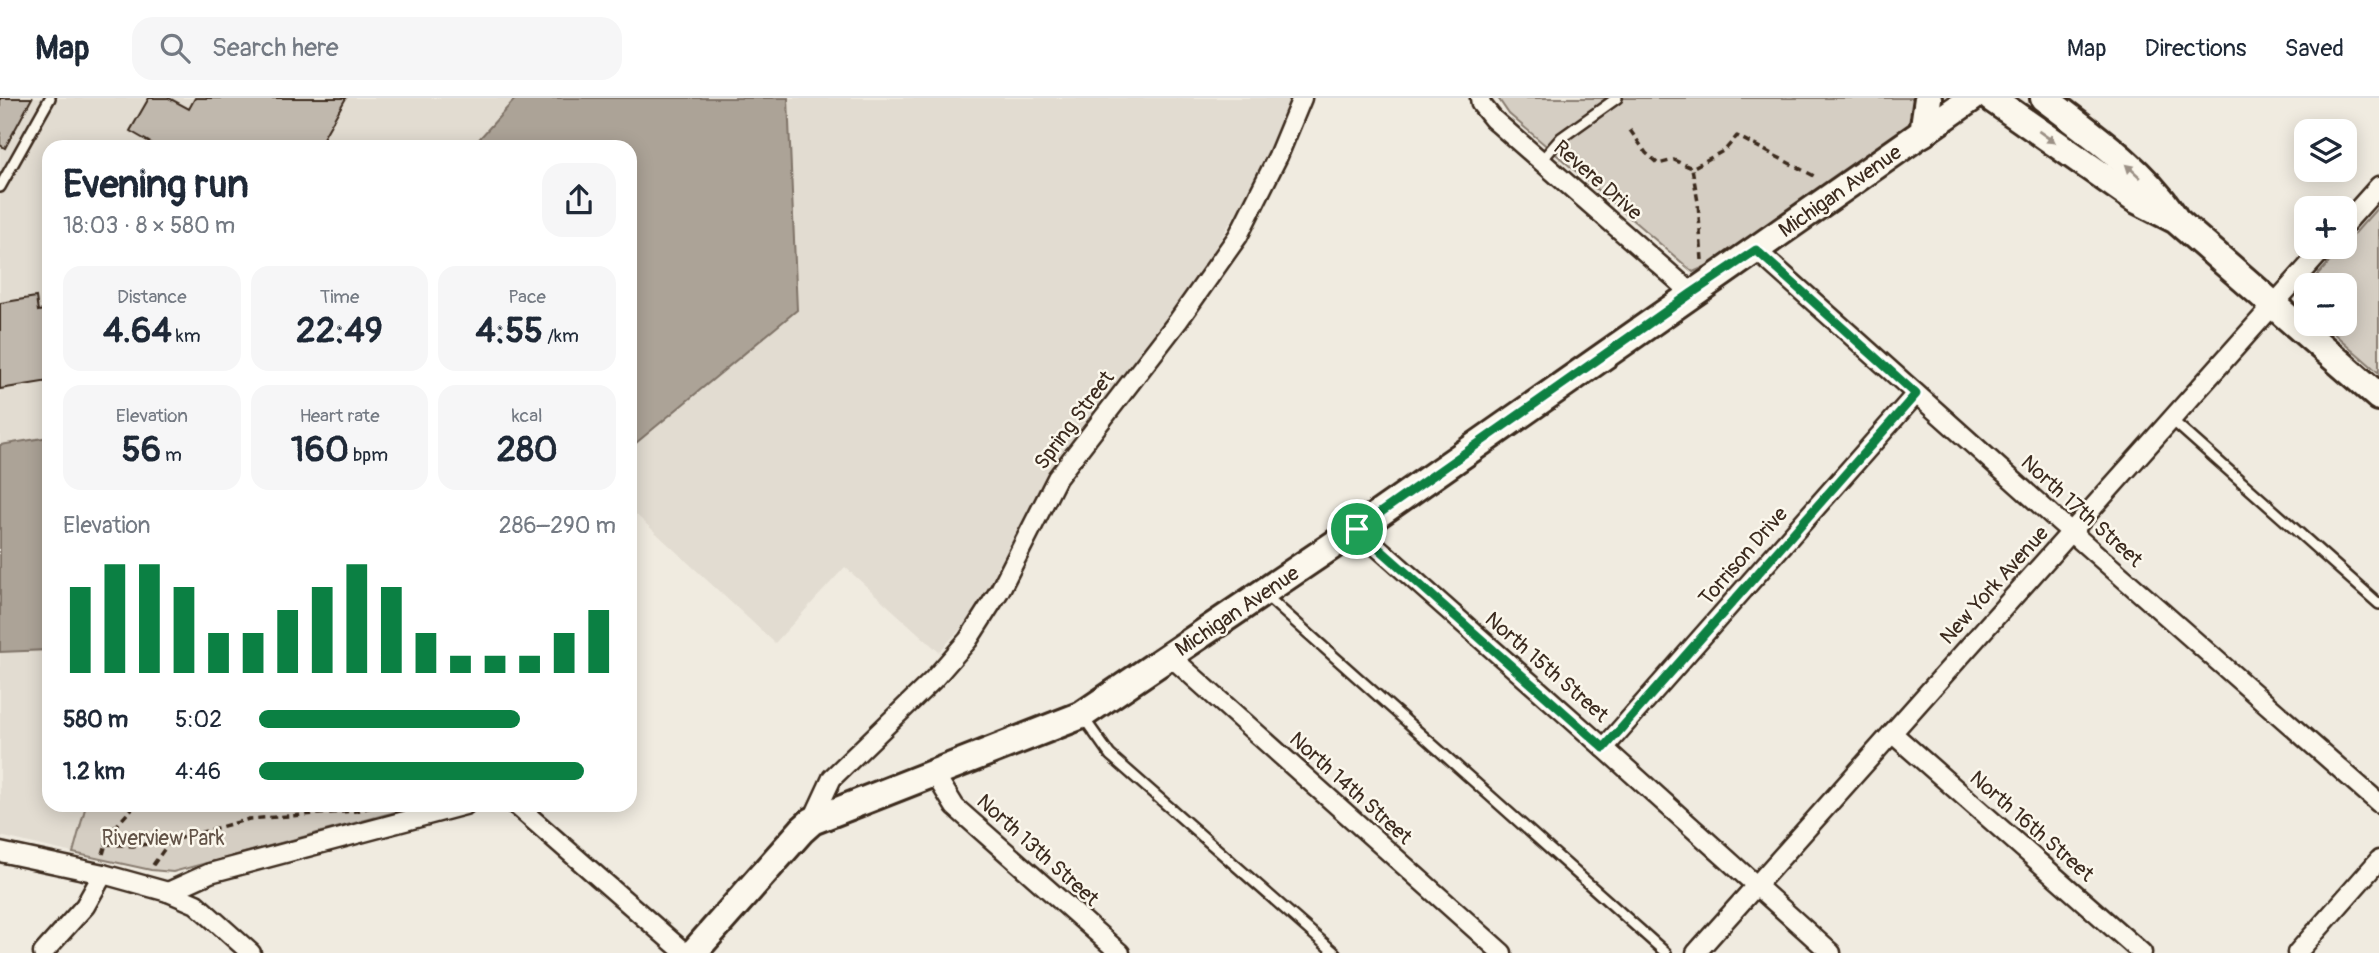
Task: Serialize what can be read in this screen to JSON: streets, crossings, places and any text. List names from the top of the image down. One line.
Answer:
{"streets":{"street":["Revere Drive","Michigan Avenue","Spring Street","North 17th Street","Torrison Drive","New York Avenue","North 15th Street","North 14th Street","North 16th Street","North 13th Street"]},"crossings":[["Revere Drive","Michigan Avenue"],["Michigan Avenue","Spring Street"],["Michigan Avenue","North 17th Street"],["Michigan Avenue","North 15th Street"],["Michigan Avenue","North 14th Street"],["Michigan Avenue","North 13th Street"],["North 17th Street","Torrison Drive"],["North 17th Street","New York Avenue"],["Torrison Drive","North 15th Street"],["New York Avenue","North 15th Street"],["New York Avenue","North 16th Street"]],"parks":["Riverview Park"],"page":{"header":"Map","search":"Search here","nav":["Map","Directions","Saved"],"map_buttons":["+","−"],"heading":["Evening run","18:03 · 8 × 580 m"],"stats":[["Distance","4.64 km"],["Time","22:49"],["Pace","4:55 /km"],["Elevation","56 m"],["Heart rate","160 bpm"],["kcal","280"]],"chart":["Elevation","286–290 m"],"list":[{"name":"580 m","note":"5:02"},{"name":"1.2 km","note":"4:46"}]}}
